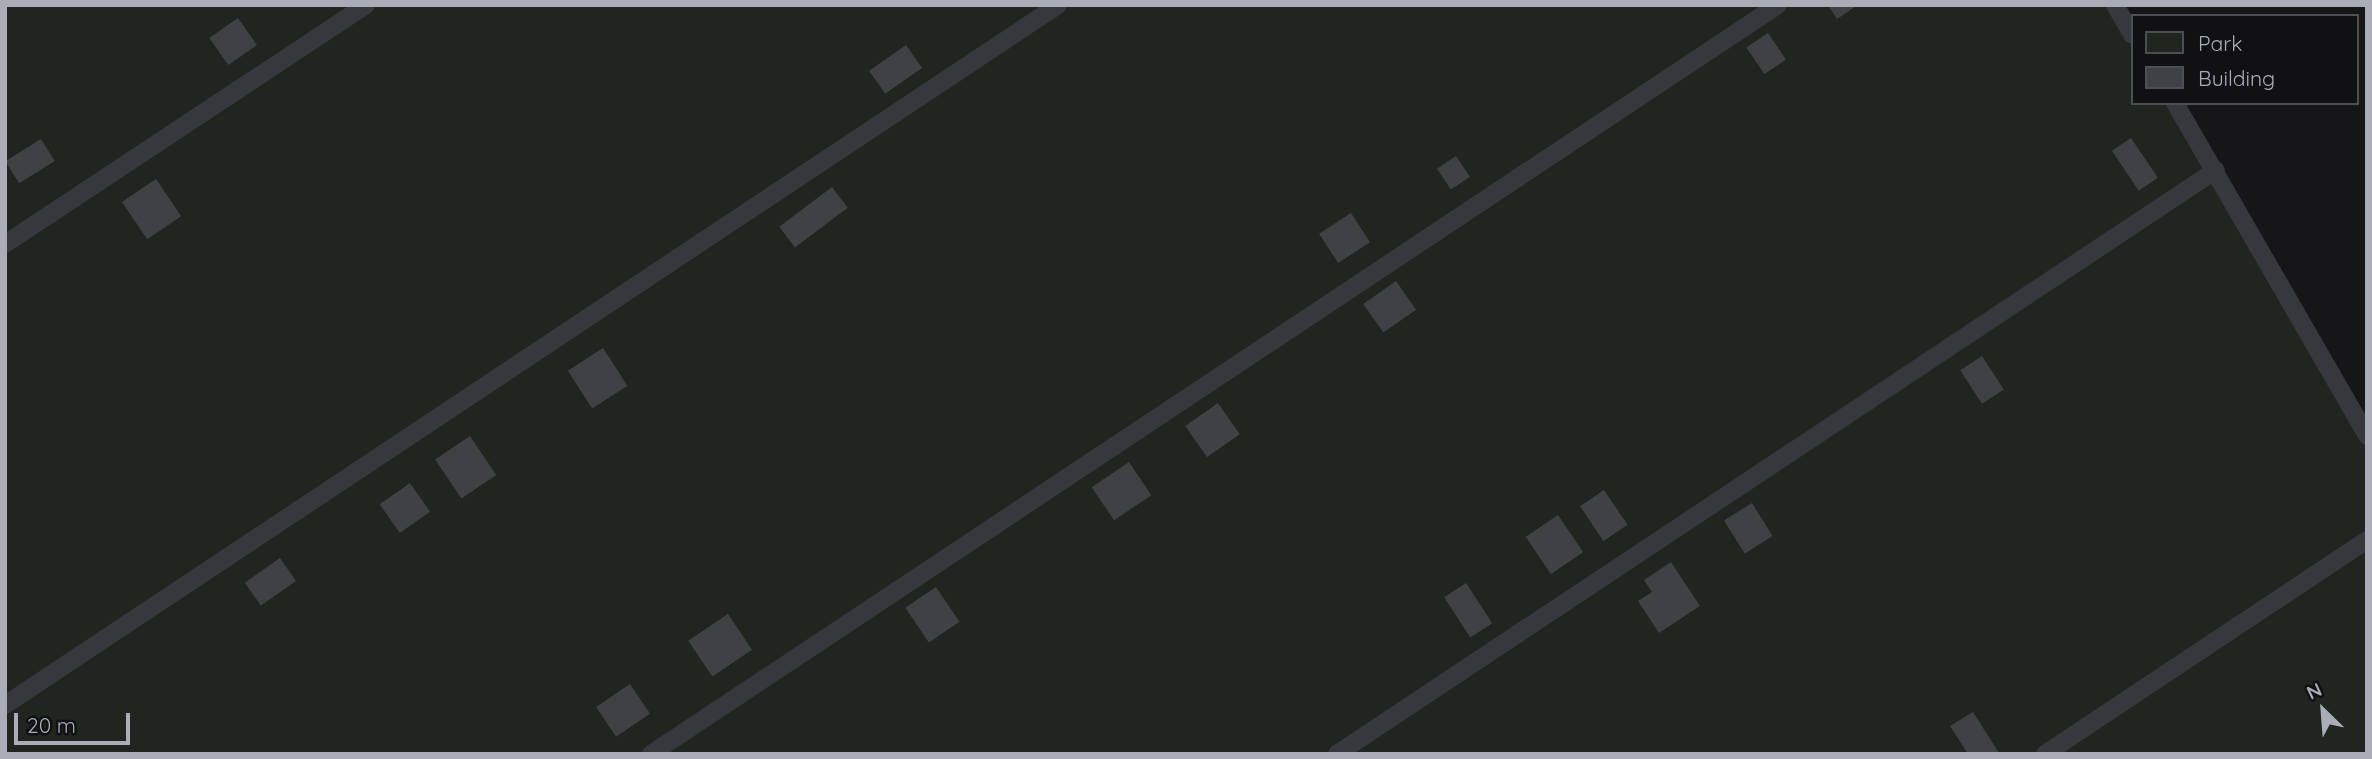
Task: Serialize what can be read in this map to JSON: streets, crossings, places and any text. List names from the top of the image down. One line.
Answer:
{"legend":["Park","Building"],"scale_bar":"20 m","north":"top left"}
